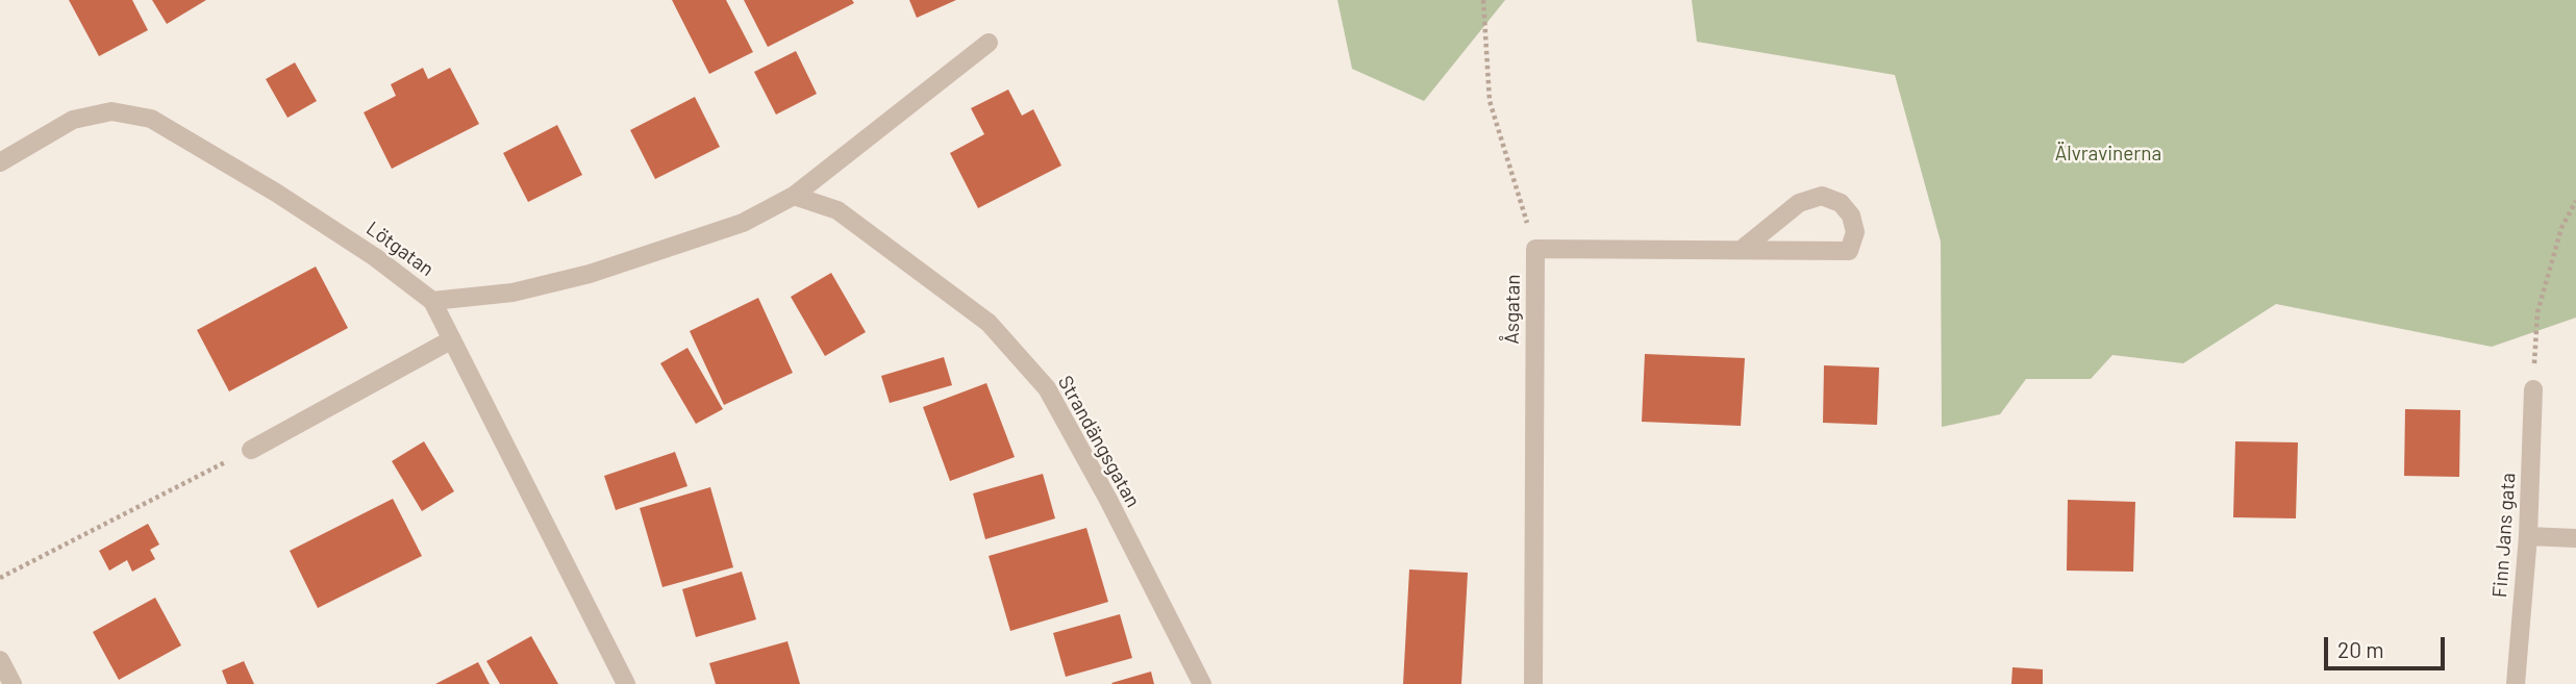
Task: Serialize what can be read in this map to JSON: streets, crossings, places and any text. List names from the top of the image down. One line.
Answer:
{"streets":{"street":["Lötgatan","Åsgatan","Strandängsgatan","Finn Jans gata"]},"parks":["Älvravinerna"],"scale_bar":"20 m"}
